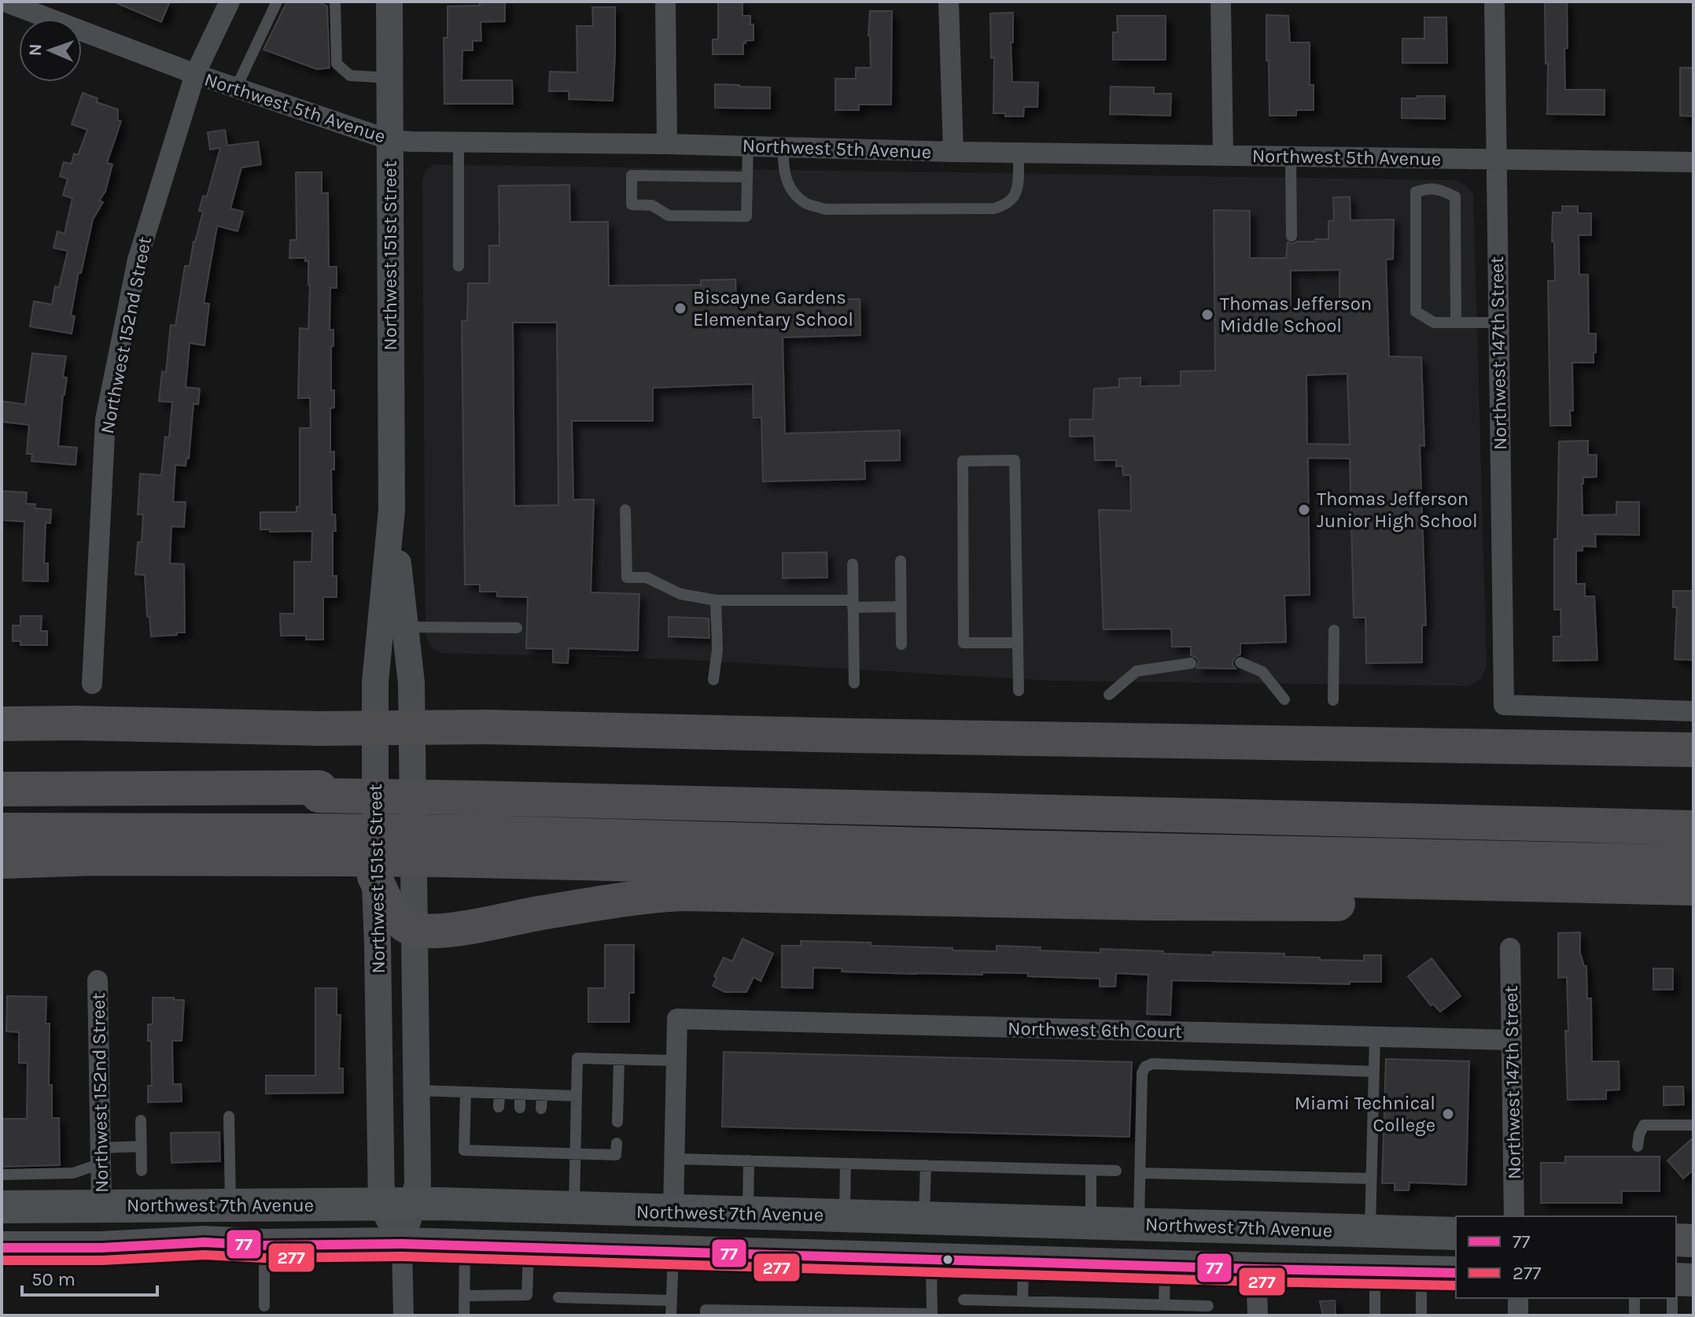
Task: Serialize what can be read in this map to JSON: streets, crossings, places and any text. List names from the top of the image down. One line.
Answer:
{"streets":{"main road":["Northwest 7th Avenue"],"street":["Northwest 5th Avenue","Northwest 151st Street","Northwest 152nd Street","Northwest 147th Street","Northwest 6th Court"]},"crossings":[["Northwest 5th Avenue","Northwest 151st Street"],["Northwest 5th Avenue","Northwest 152nd Street"],["Northwest 5th Avenue","Northwest 147th Street"],["Northwest 151st Street","Northwest 7th Avenue"],["Northwest 152nd Street","Northwest 7th Avenue"],["Northwest 147th Street","Northwest 6th Court"]],"places":["Biscayne Gardens Elementary School","Thomas Jefferson Middle School","Thomas Jefferson Junior High School","Miami Technical College"],"lines":["transit line 77","transit line 277"],"legend":["77","277"],"scale_bar":"50 m","north":"left"}
